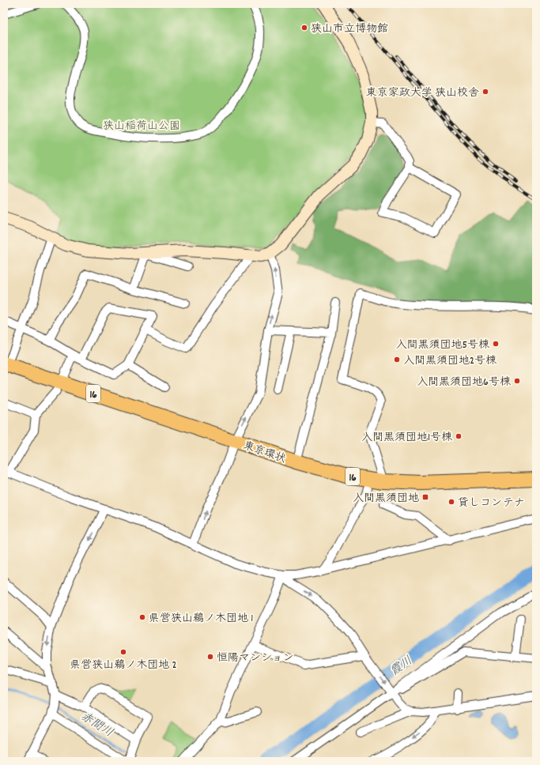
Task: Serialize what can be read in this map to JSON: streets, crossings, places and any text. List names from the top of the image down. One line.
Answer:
{"streets":{"highway":["16","東京環状"]},"water":["霞川","赤間川"],"parks":["狭山稲荷山公園"],"places":{"other":["狭山市立博物館","東京家政大学 狭山校舎","入間黒須団地5号棟","入間黒須団地2号棟","入間黒須団地6号棟","入間黒須団地1号棟","貸しコンテナ","県営狭山鵜ノ木団地 1","県営狭山鵜ノ木団地 2","恒陽マンション"],"transit":["入間黒須団地"]}}
